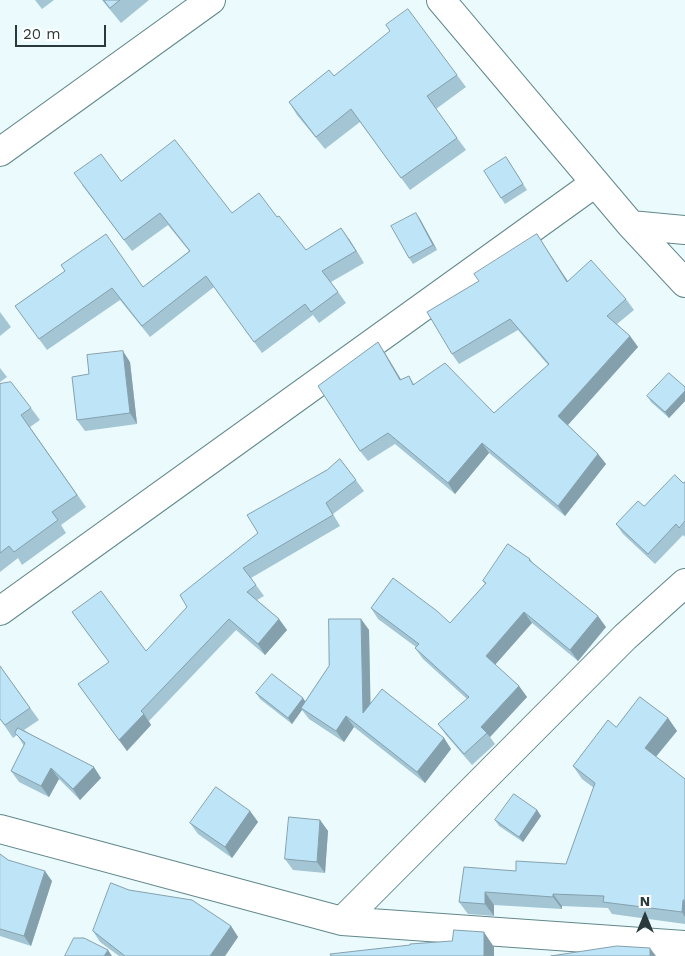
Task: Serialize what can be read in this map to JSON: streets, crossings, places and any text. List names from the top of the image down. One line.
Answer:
{"scale_bar":"20 m","north":"top"}
